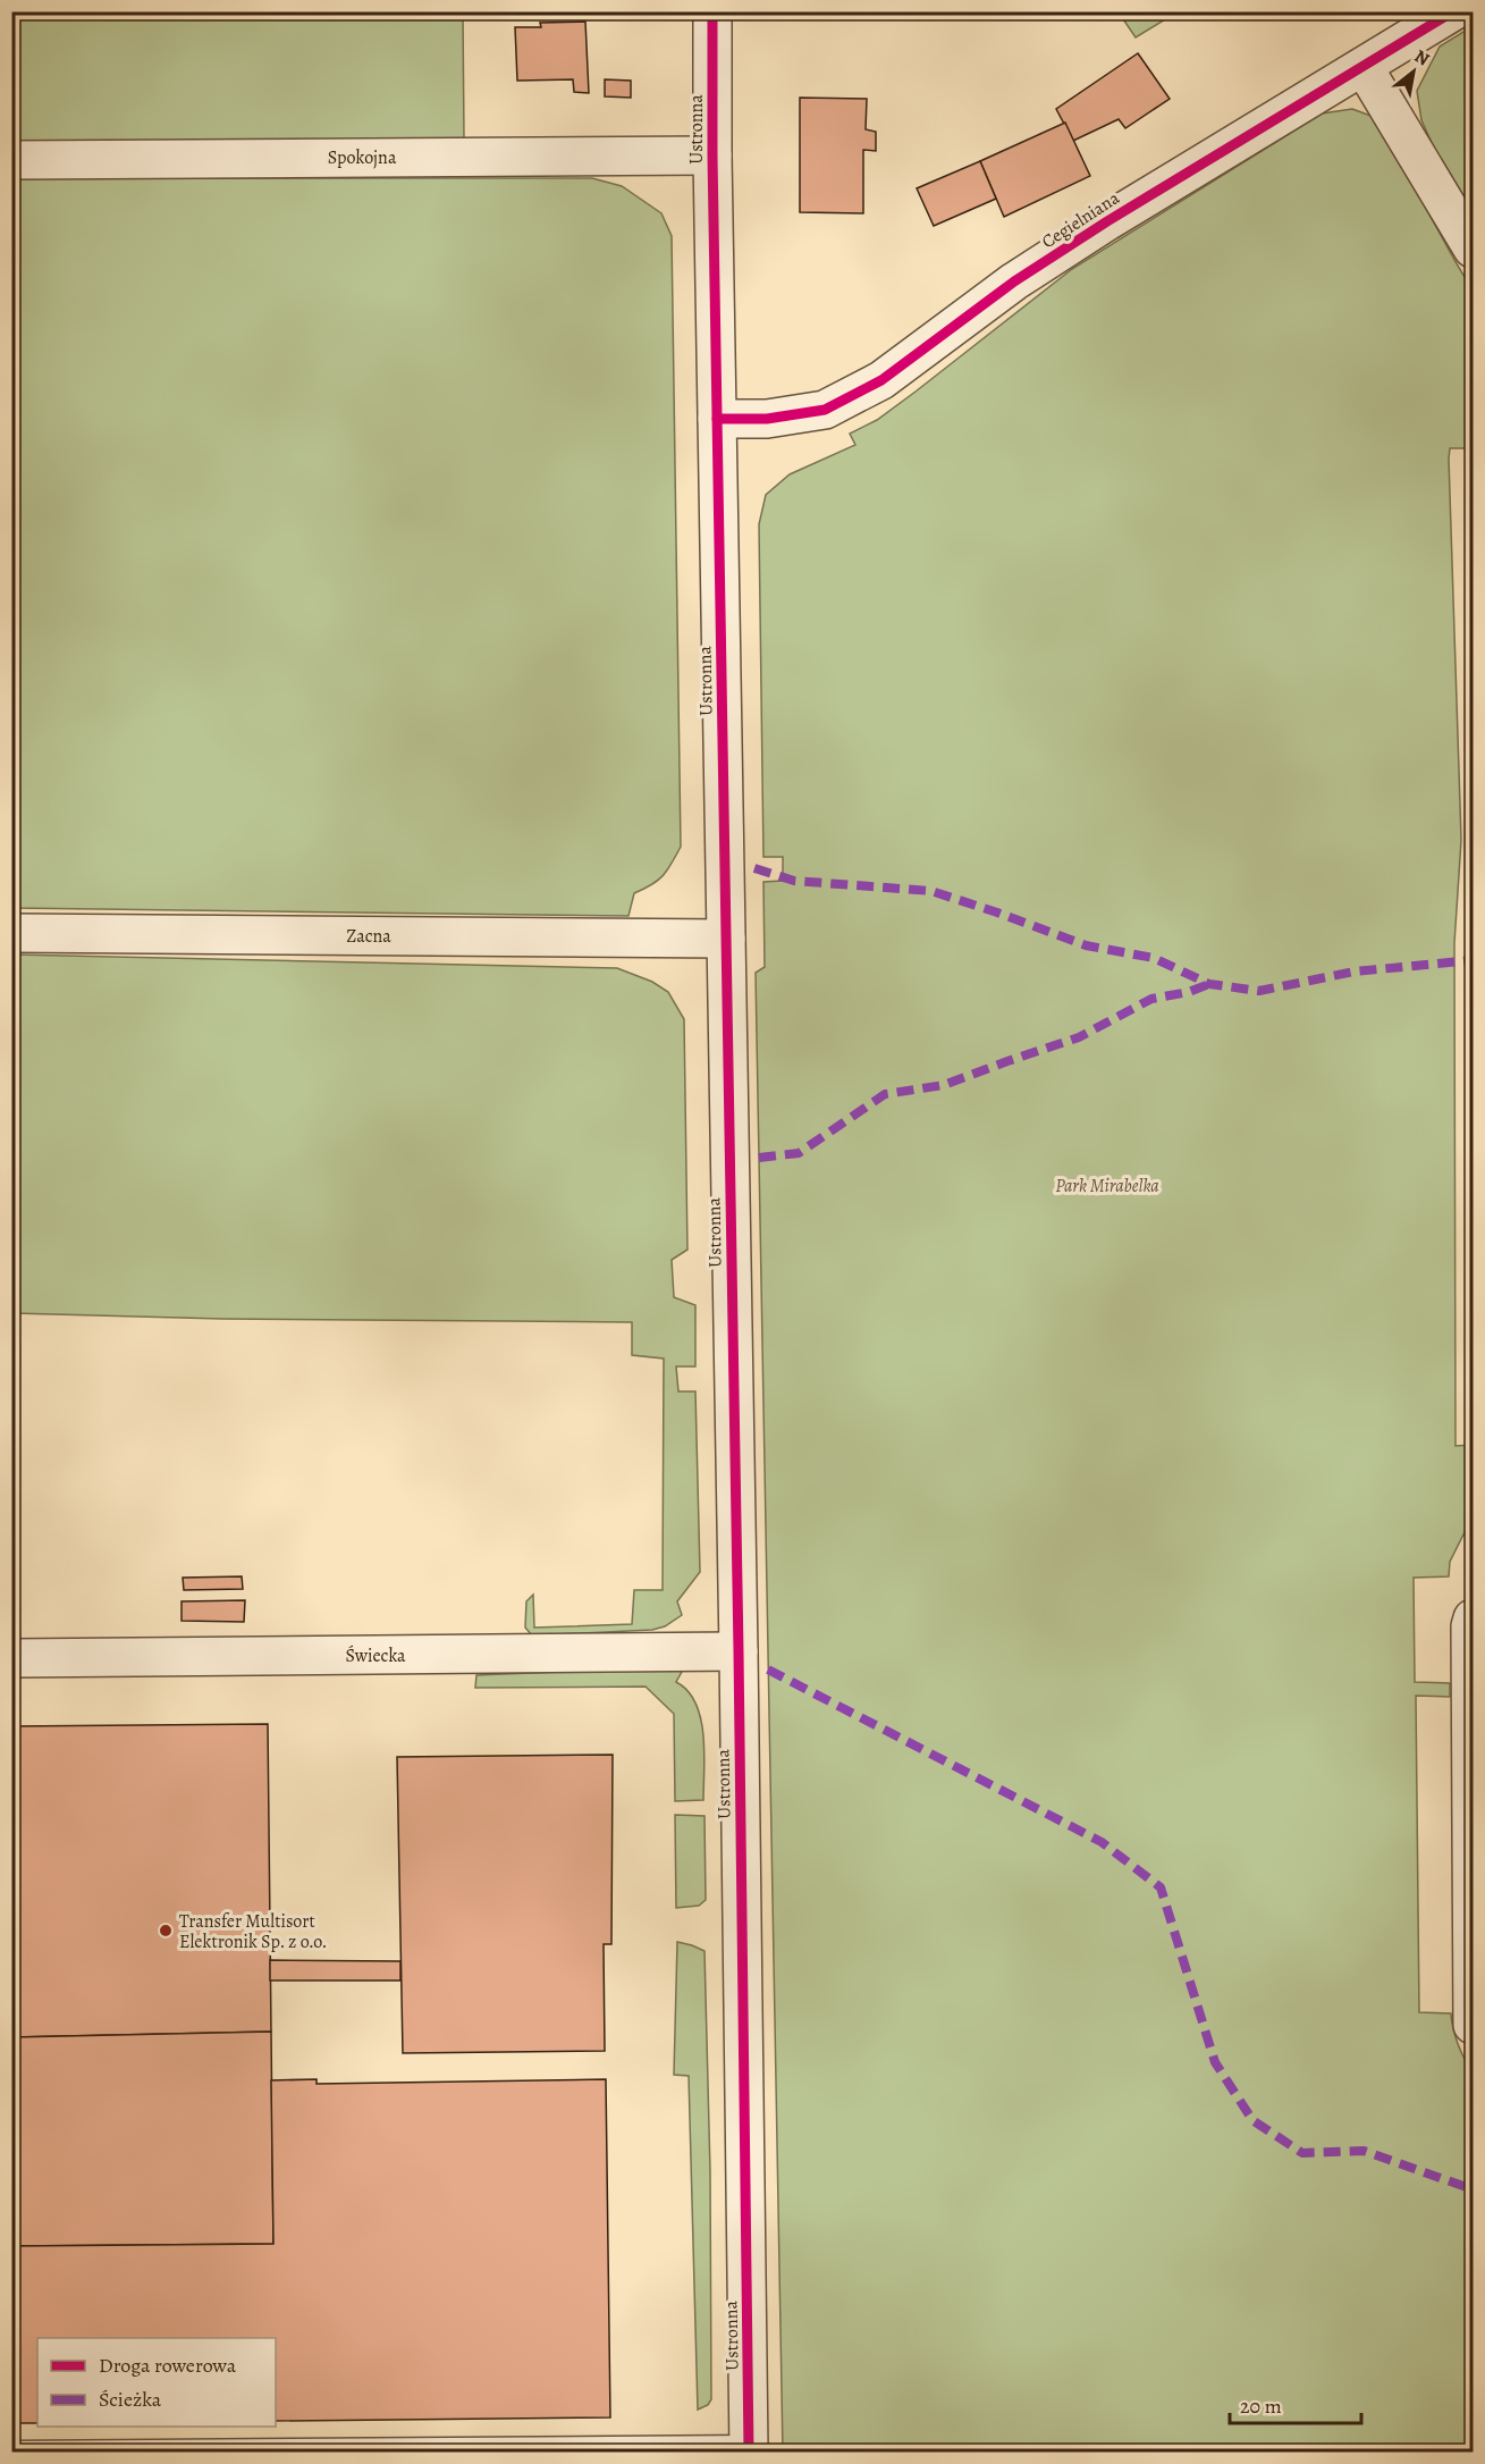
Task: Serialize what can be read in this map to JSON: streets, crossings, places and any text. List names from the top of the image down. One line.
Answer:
{"streets":{"street":["Ustronna","Spokojna","Cegielniana","Zacna","Świecka"]},"crossings":[["Ustronna","Spokojna"],["Ustronna","Cegielniana"],["Ustronna","Zacna"],["Ustronna","Świecka"]],"parks":["Park Mirabelka"],"places":["Transfer Multisort Elektronik Sp. z o.o."],"legend":["Droga rowerowa","Ścieżka"],"scale_bar":"20 m","north":"top right"}
